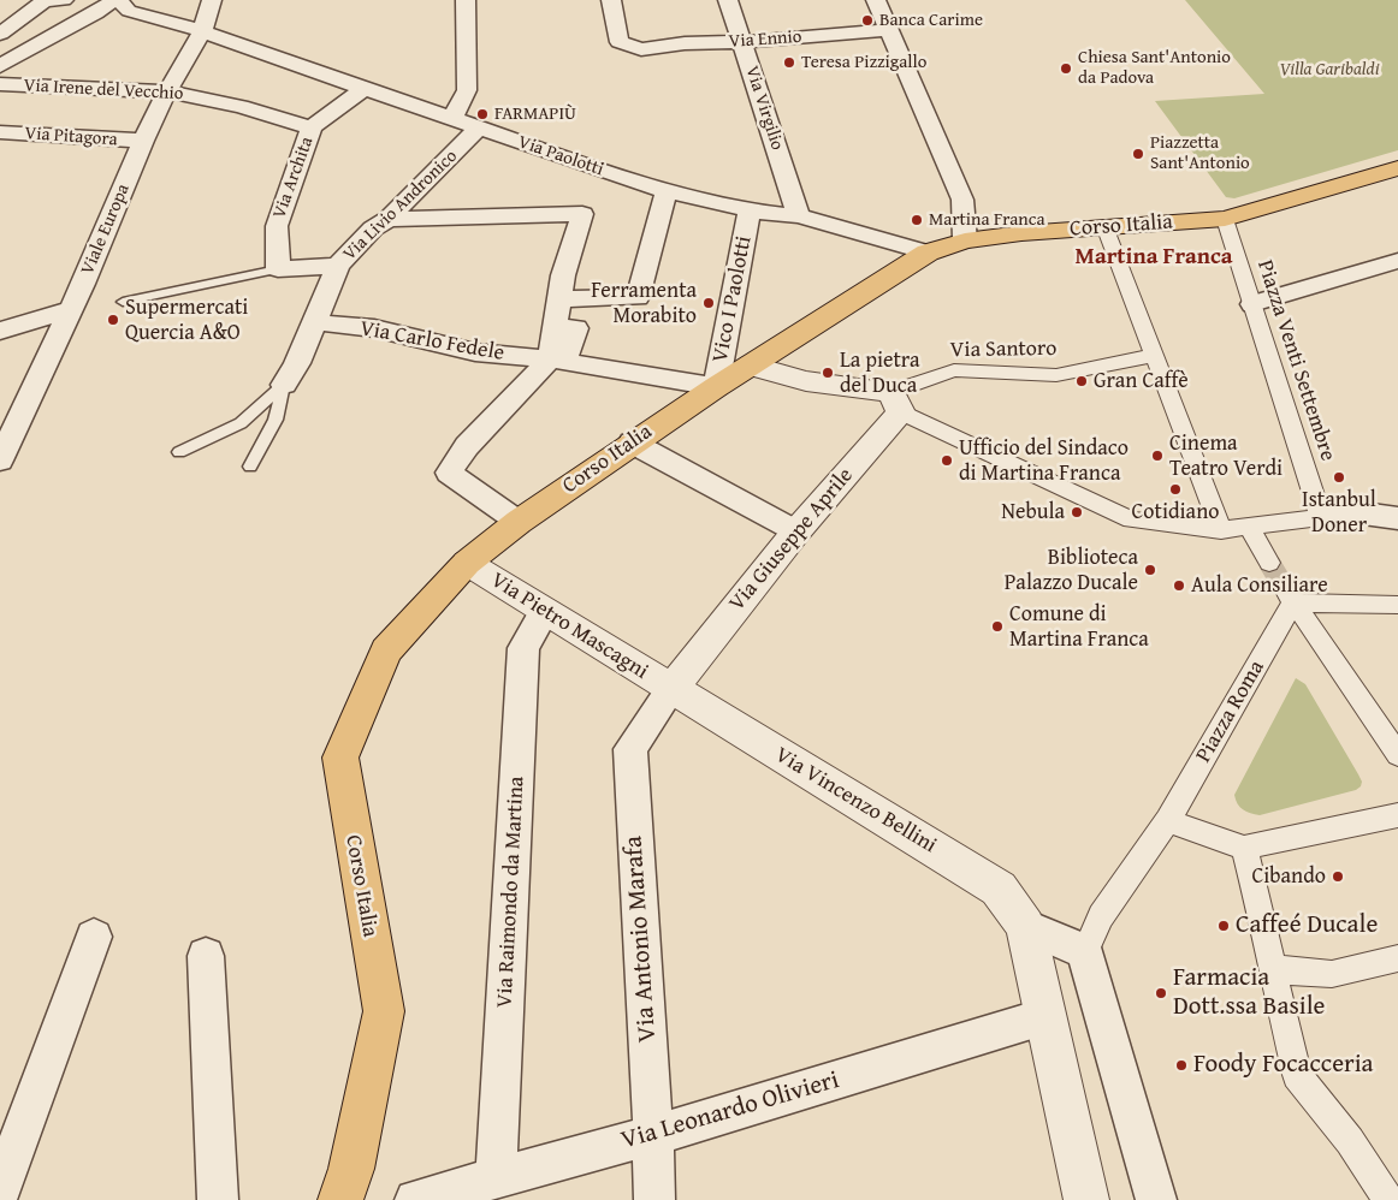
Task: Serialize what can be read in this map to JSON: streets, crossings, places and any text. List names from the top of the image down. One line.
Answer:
{"streets":{"main road":["Corso Italia"],"street":["Via Ennio","Via Irene del Vecchio","Via Virgilio","Via Pitagora","Via Paolotti","Via Archita","Via Livio Andronico","Viale Europa","Vico I Paolotti","Via Carlo Fedele","Via Santoro","Piazza Venti Settembre","Via Giuseppe Aprile","Via Pietro Mascagni","Piazza Roma","Via Vincenzo Bellini","Via Raimondo da Martina","Via Antonio Marafa","Via Leonardo Olivieri"]},"crossings":[["Via Ennio","Via Virgilio"],["Via Irene del Vecchio","Via Archita"],["Via Irene del Vecchio","Viale Europa"],["Via Virgilio","Via Paolotti"],["Via Pitagora","Viale Europa"],["Via Paolotti","Via Archita"],["Via Paolotti","Via Livio Andronico"],["Via Paolotti","Corso Italia"],["Via Paolotti","Viale Europa"],["Via Paolotti","Vico I Paolotti"],["Via Livio Andronico","Via Carlo Fedele"],["Corso Italia","Vico I Paolotti"],["Corso Italia","Piazza Venti Settembre"],["Corso Italia","Via Pietro Mascagni"],["Via Santoro","Via Giuseppe Aprile"],["Via Giuseppe Aprile","Via Pietro Mascagni"],["Via Giuseppe Aprile","Via Vincenzo Bellini"],["Via Giuseppe Aprile","Via Antonio Marafa"],["Via Pietro Mascagni","Via Vincenzo Bellini"],["Via Pietro Mascagni","Via Raimondo da Martina"],["Via Pietro Mascagni","Via Antonio Marafa"],["Via Vincenzo Bellini","Via Antonio Marafa"],["Via Vincenzo Bellini","Via Leonardo Olivieri"],["Via Raimondo da Martina","Via Leonardo Olivieri"],["Via Antonio Marafa","Via Leonardo Olivieri"]],"districts":["Martina Franca"],"parks":["Villa Garibaldi"],"places":["Banca Carime","Teresa Pizzigallo","Chiesa Sant'Antonio da Padova","FARMAPIÙ","Piazzetta Sant'Antonio","Martina Franca","Ferramenta Morabito","Supermercati Quercia A&O","La pietra del Duca","Gran Caffè","Cinema Teatro Verdi","Ufficio del Sindaco di Martina Franca","Istanbul Doner","Cotidiano","Nebula","Biblioteca Palazzo Ducale","Aula Consiliare","Comune di Martina Franca","Cibando","Caffeé Ducale","Farmacia Dott.ssa Basile","Foody Focacceria"]}
